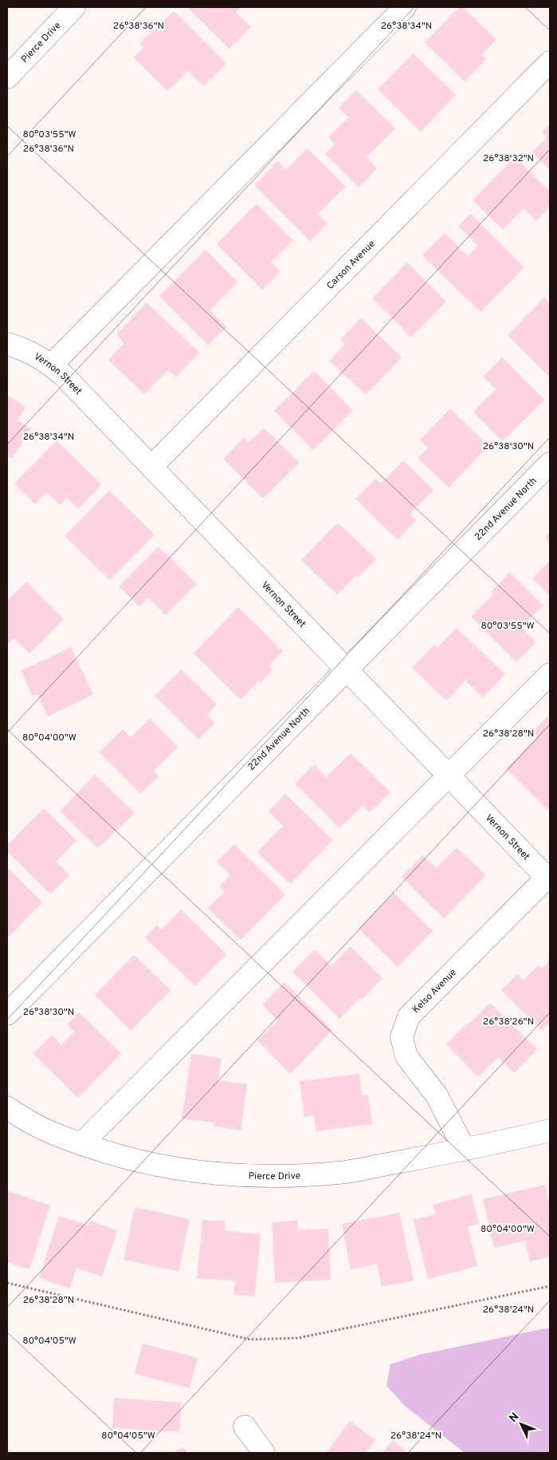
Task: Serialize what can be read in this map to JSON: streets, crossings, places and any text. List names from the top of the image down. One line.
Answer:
{"streets":{"street":["Pierce Drive","Carson Avenue","Vernon Street","22nd Avenue North","Kelso Avenue"]},"crossings":[["Pierce Drive","Kelso Avenue"],["Carson Avenue","Vernon Street"],["Vernon Street","22nd Avenue North"],["Vernon Street","Kelso Avenue"]],"north":"top left","coordinates":["26°38'36\"N","26°38'34\"N","80°03'55\"W","26°38'32\"N","26°38'30\"N","26°38'28\"N","80°04'00\"W","26°38'26\"N","26°38'24\"N","80°04'05\"W"]}
